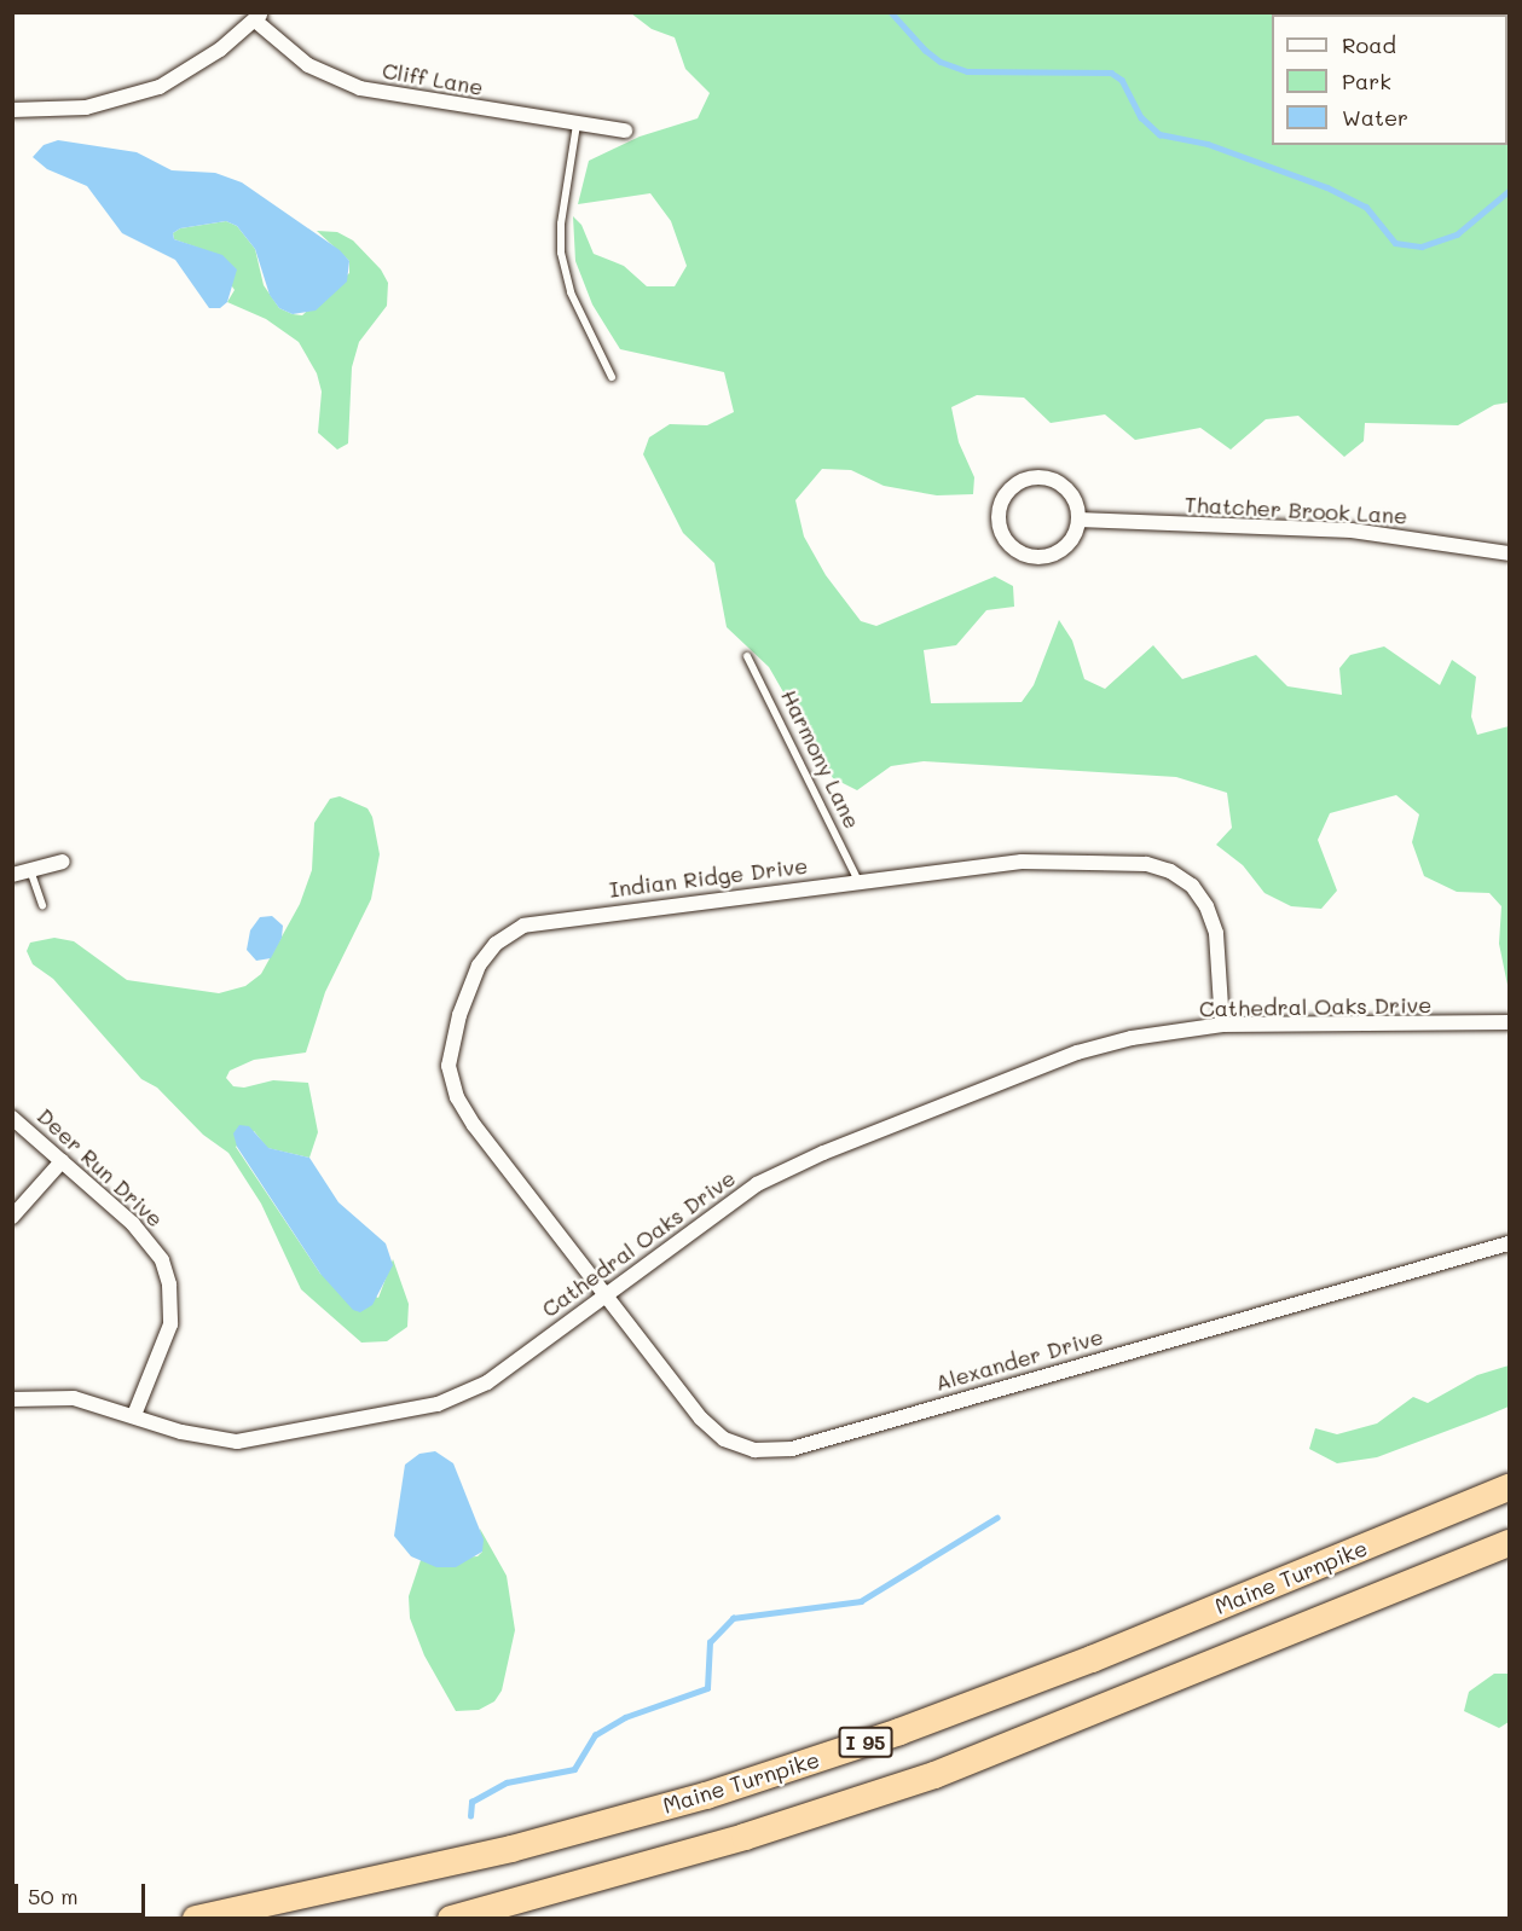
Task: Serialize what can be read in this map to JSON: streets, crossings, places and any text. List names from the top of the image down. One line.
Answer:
{"streets":{"highway":["Maine Turnpike","I 95"],"street":["Cliff Lane","Thatcher Brook Lane","Indian Ridge Drive","Cathedral Oaks Drive","Deer Run Drive","Alexander Drive"],"lane":["Harmony Lane"]},"crossings":[["Harmony Lane","Indian Ridge Drive"],["Indian Ridge Drive","Cathedral Oaks Drive"],["Indian Ridge Drive","Alexander Drive"],["Cathedral Oaks Drive","Deer Run Drive"],["Cathedral Oaks Drive","Alexander Drive"]],"legend":["Road","Park","Water"],"scale_bar":"50 m"}
